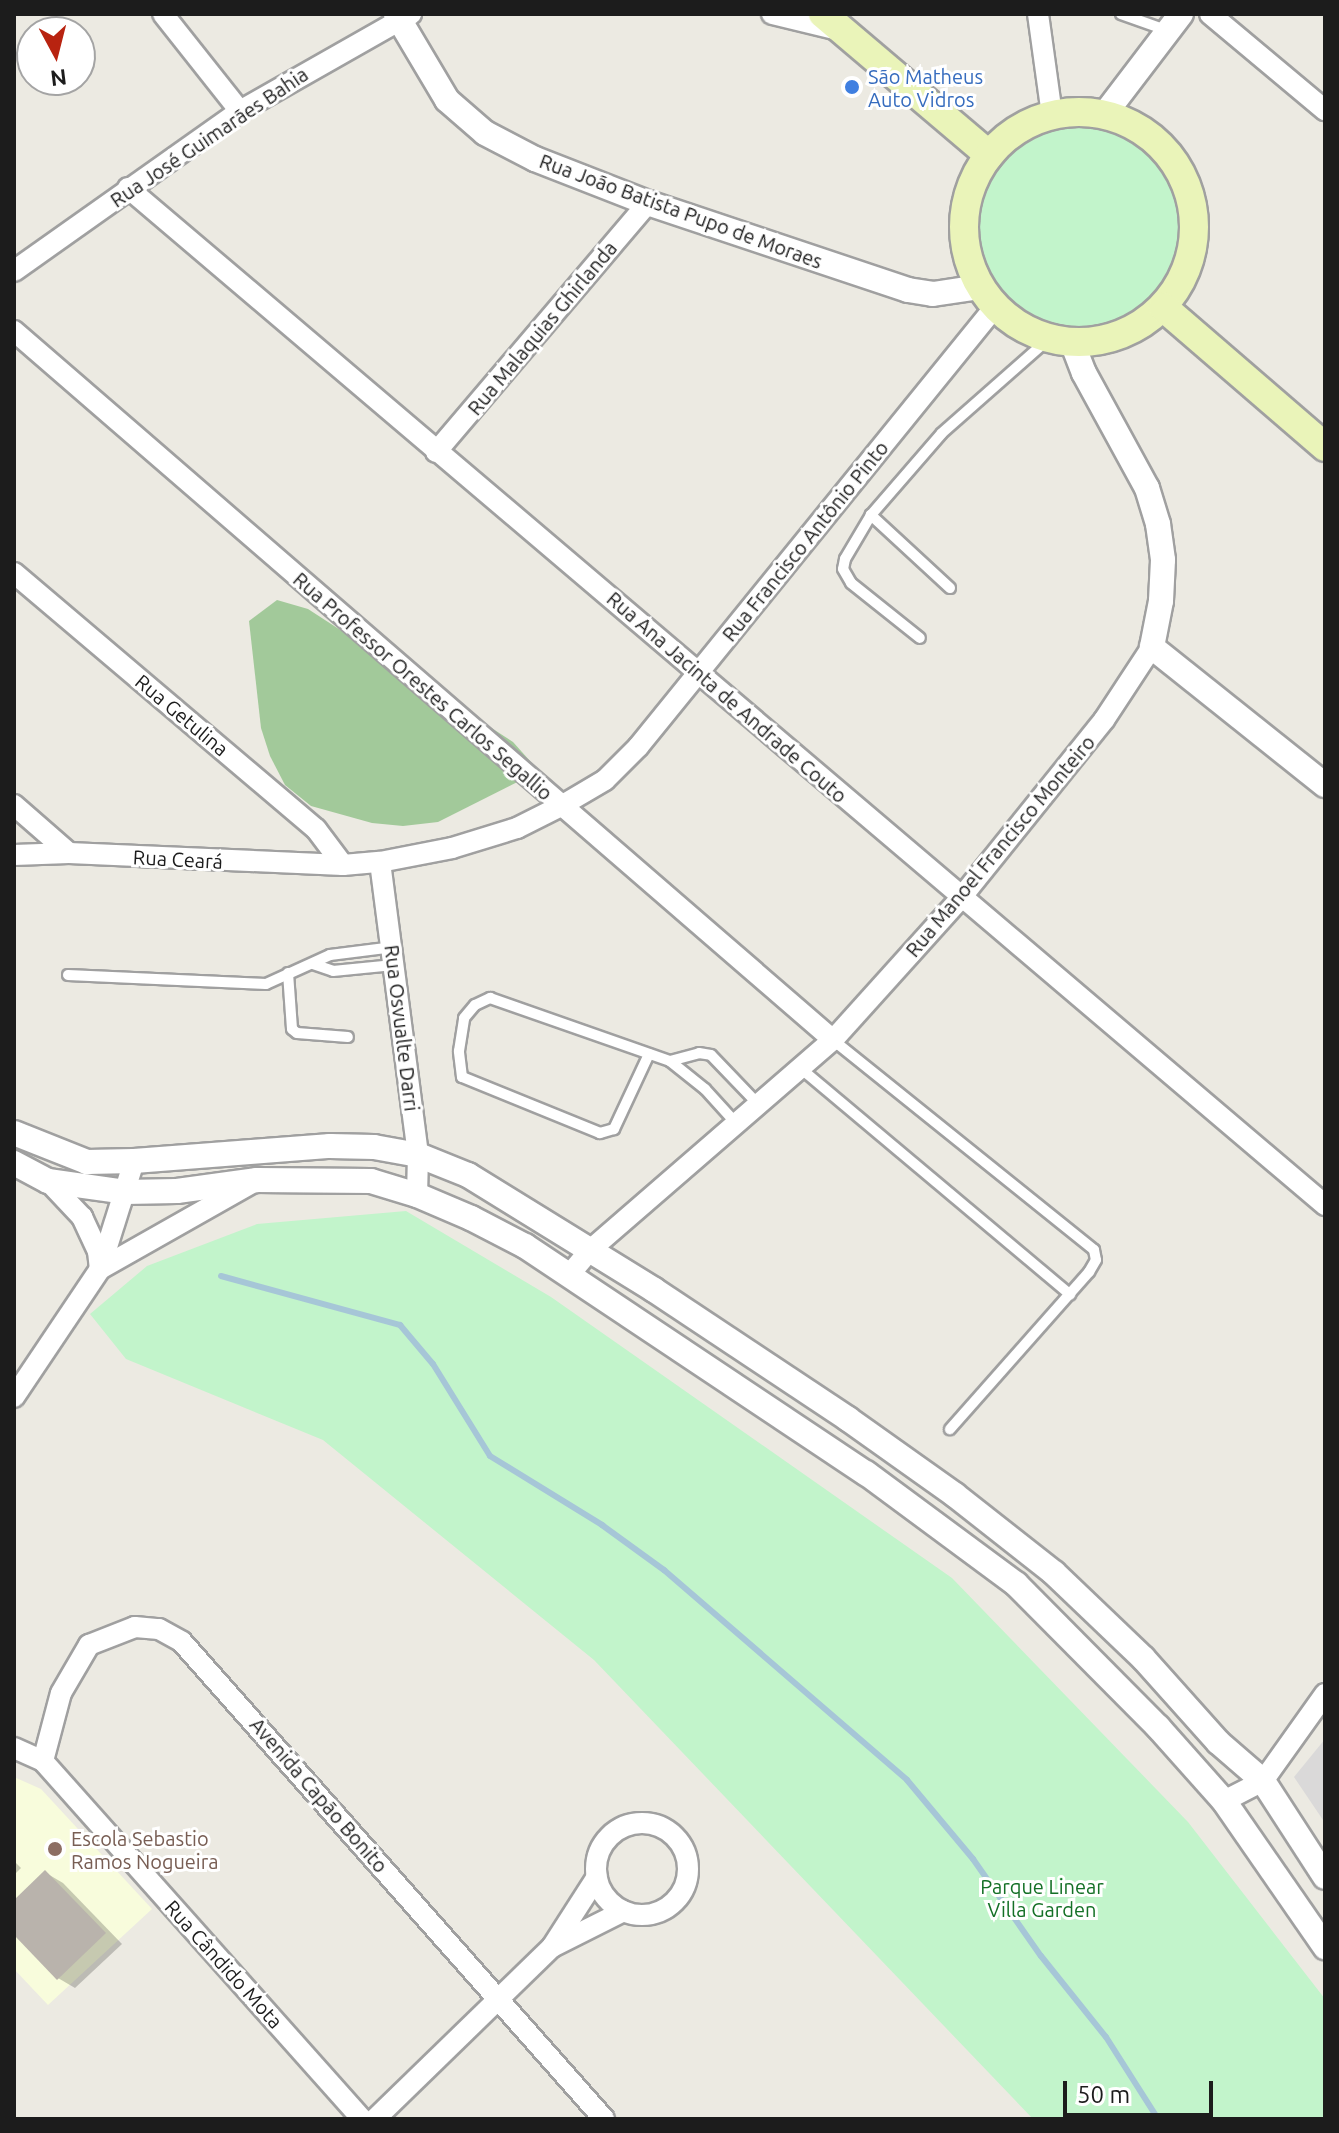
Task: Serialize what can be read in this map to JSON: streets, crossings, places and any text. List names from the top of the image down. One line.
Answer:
{"streets":{"street":["Rua José Guimarães Bahia","Rua João Batista Pupo de Moraes","Rua Malaquias Ghirlanda","Rua Francisco Antônio Pinto","Rua Professor Orestes Carlos Segallio","Rua Ana Jacinta de Andrade Couto","Rua Getulina","Rua Manoel Francisco Monteiro","Rua Ceará","Rua Osvualte Darri","Avenida Capão Bonito","Rua Cândido Mota"]},"crossings":[["Rua José Guimarães Bahia","Rua João Batista Pupo de Moraes"],["Rua José Guimarães Bahia","Rua Ana Jacinta de Andrade Couto"],["Rua João Batista Pupo de Moraes","Rua Malaquias Ghirlanda"],["Rua João Batista Pupo de Moraes","Rua Francisco Antônio Pinto"],["Rua João Batista Pupo de Moraes","Rua Manoel Francisco Monteiro"],["Rua Malaquias Ghirlanda","Rua Ana Jacinta de Andrade Couto"],["Rua Francisco Antônio Pinto","Rua Professor Orestes Carlos Segallio"],["Rua Francisco Antônio Pinto","Rua Ana Jacinta de Andrade Couto"],["Rua Francisco Antônio Pinto","Rua Getulina"],["Rua Francisco Antônio Pinto","Rua Manoel Francisco Monteiro"],["Rua Francisco Antônio Pinto","Rua Ceará"],["Rua Francisco Antônio Pinto","Rua Osvualte Darri"],["Rua Professor Orestes Carlos Segallio","Rua Manoel Francisco Monteiro"],["Rua Ana Jacinta de Andrade Couto","Rua Manoel Francisco Monteiro"],["Rua Getulina","Rua Ceará"],["Avenida Capão Bonito","Rua Cândido Mota"]],"parks":["Parque Linear Villa Garden"],"places":["São Matheus Auto Vidros","Escola Sebastio Ramos Nogueira"],"scale_bar":"50 m","north":"bottom"}
